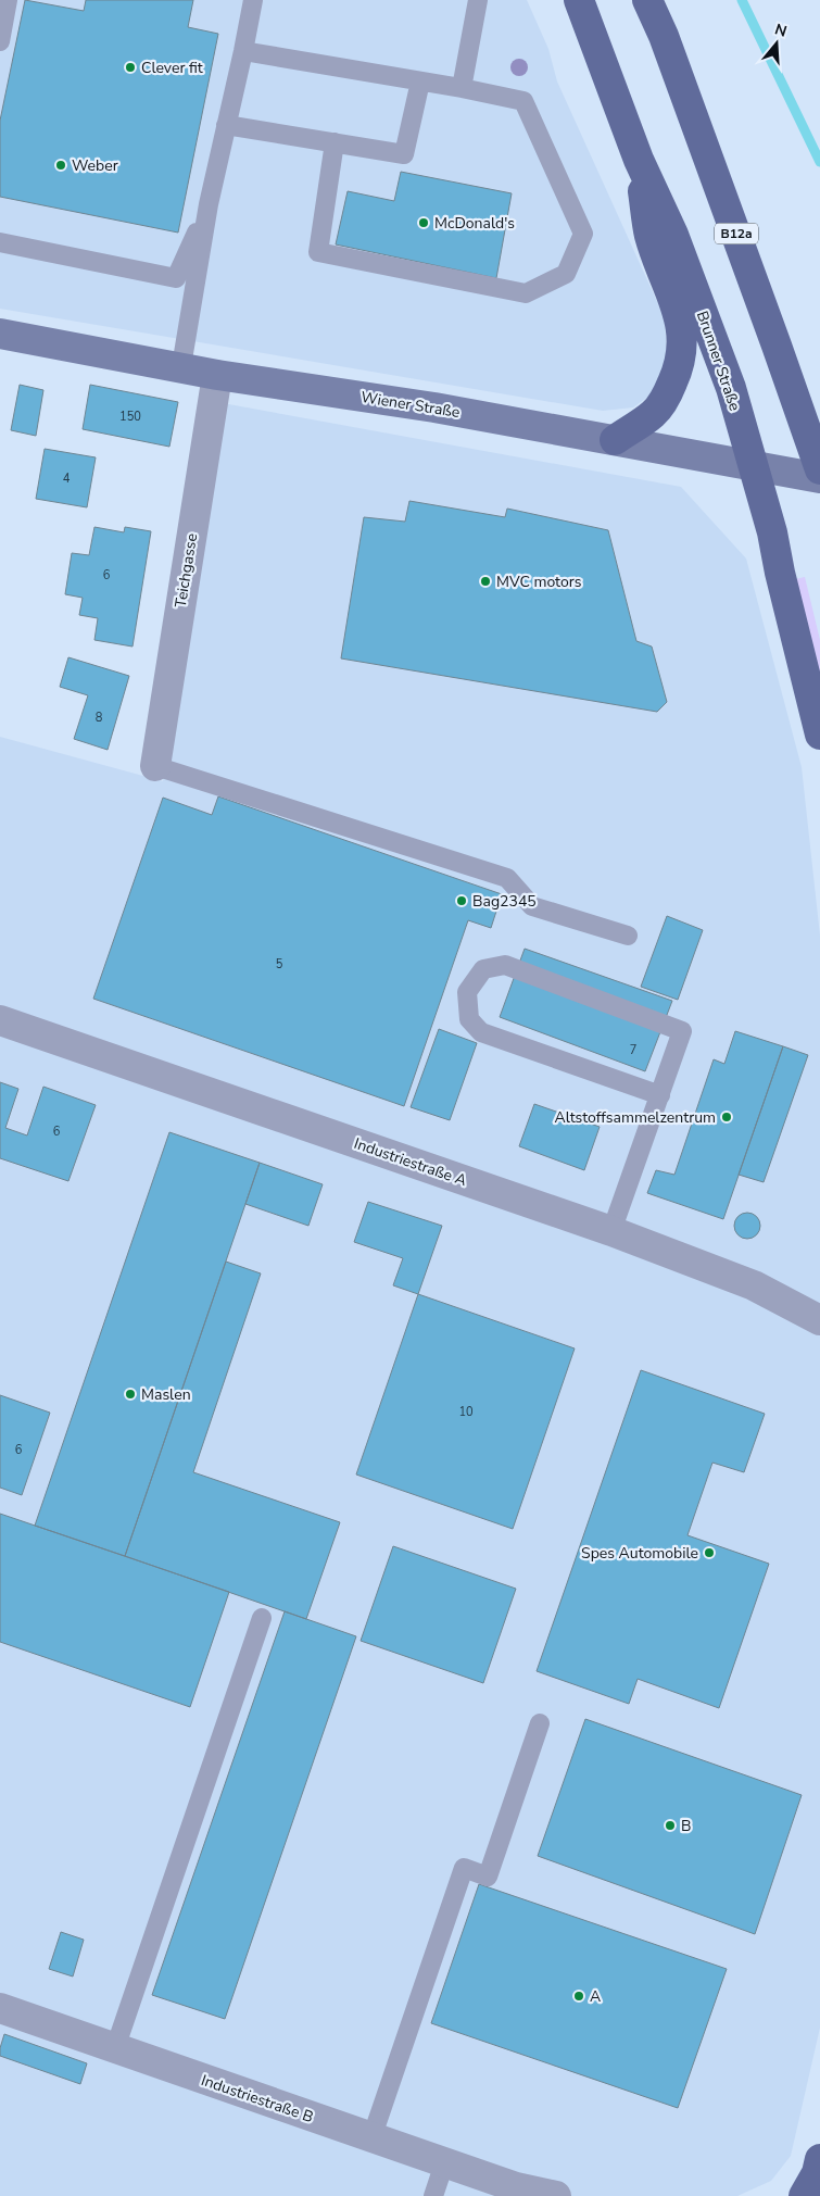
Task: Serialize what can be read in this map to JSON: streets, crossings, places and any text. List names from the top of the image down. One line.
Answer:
{"streets":{"main road":["B12a","Brunner Straße","Wiener Straße"],"street":["Teichgasse","Industriestraße A","Industriestraße B"]},"crossings":[["Brunner Straße","Wiener Straße"],["Wiener Straße","Teichgasse"]],"places":["Clever fit","Weber","McDonald's","MVC motors","Bag2345","Altstoffsammelzentrum","Maslen","Spes Automobile","B","A"],"house_numbers":["150","4","6","8","5","7","6","10","6"],"north":"top"}
